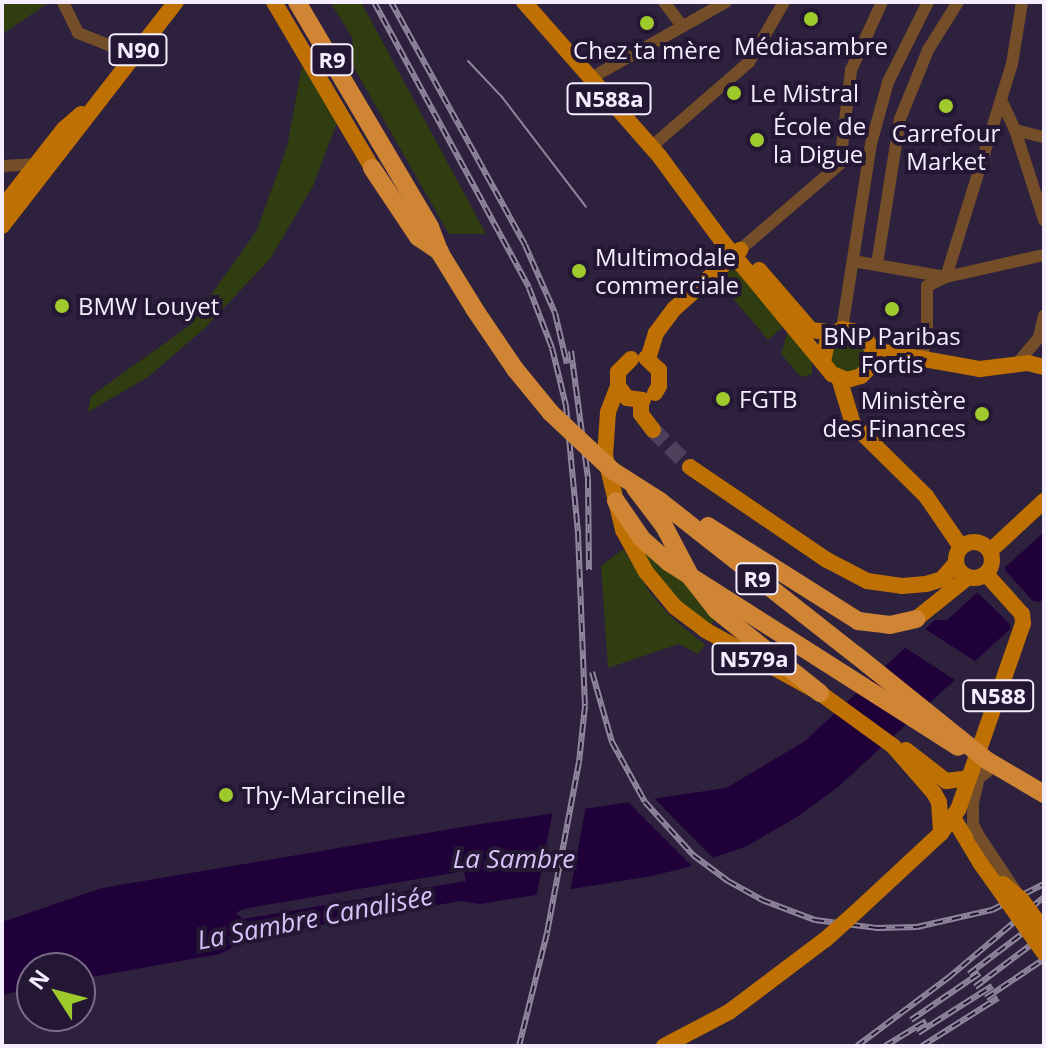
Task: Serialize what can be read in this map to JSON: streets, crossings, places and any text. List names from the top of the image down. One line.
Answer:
{"streets":{"highway":["R9"],"main road":["N90","N588a","N579a","N588"]},"crossings":[["N588a","N588"],["N579a","N588"]],"water":["La Sambre","La Sambre Canalisée"],"places":["Médiasambre","Chez ta mère","Le Mistral","Carrefour Market","École de la Digue","Multimodale commerciale","BMW Louyet","BNP Paribas Fortis","FGTB","Ministère des Finances","Thy-Marcinelle"],"north":"top left"}
